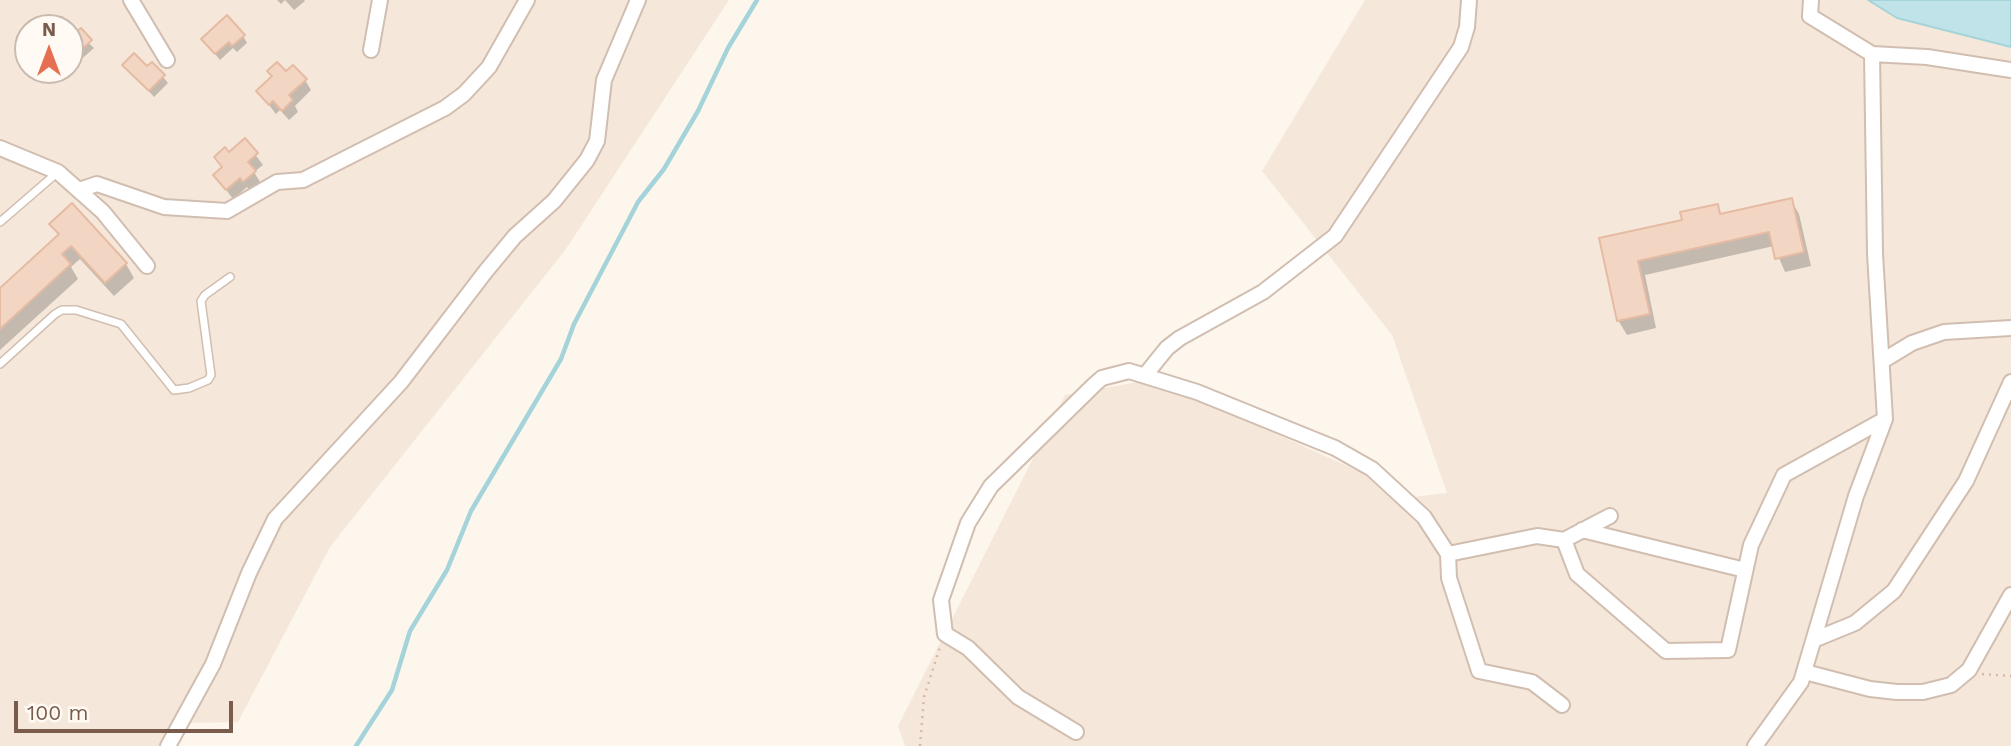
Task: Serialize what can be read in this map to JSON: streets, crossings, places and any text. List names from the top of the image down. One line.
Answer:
{"scale_bar":"100 m","north":"top"}
